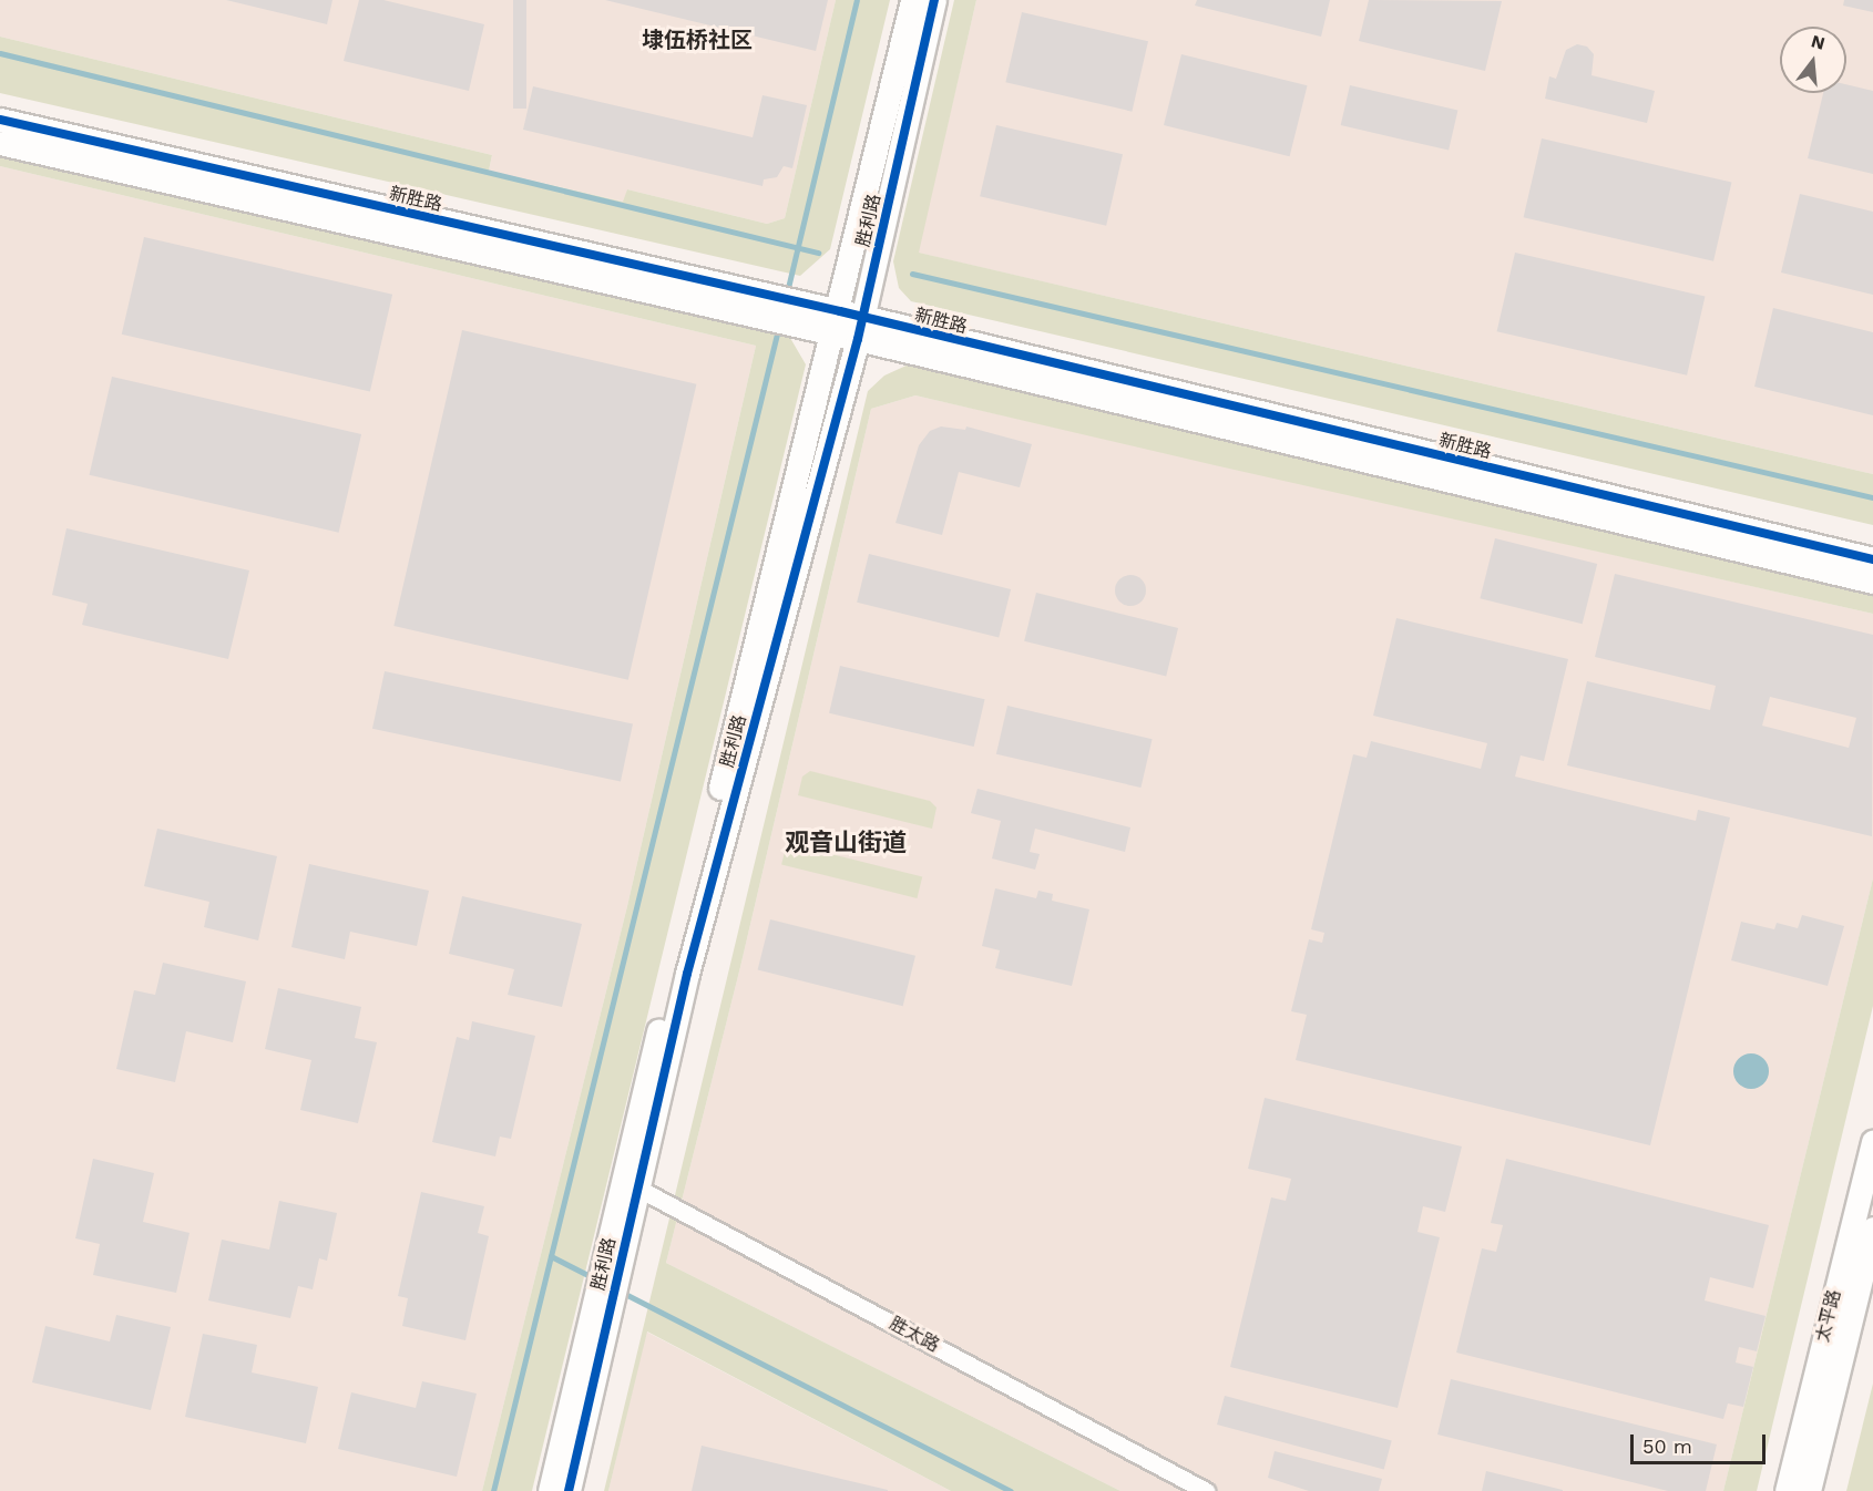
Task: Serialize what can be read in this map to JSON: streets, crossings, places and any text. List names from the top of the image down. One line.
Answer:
{"streets":{"street":["新胜路","胜利路","太平路","胜太路"]},"crossings":[["新胜路","胜利路"],["胜利路","胜太路"]],"districts":["埭伍桥社区","观音山街道"],"scale_bar":"50 m","north":"top"}
